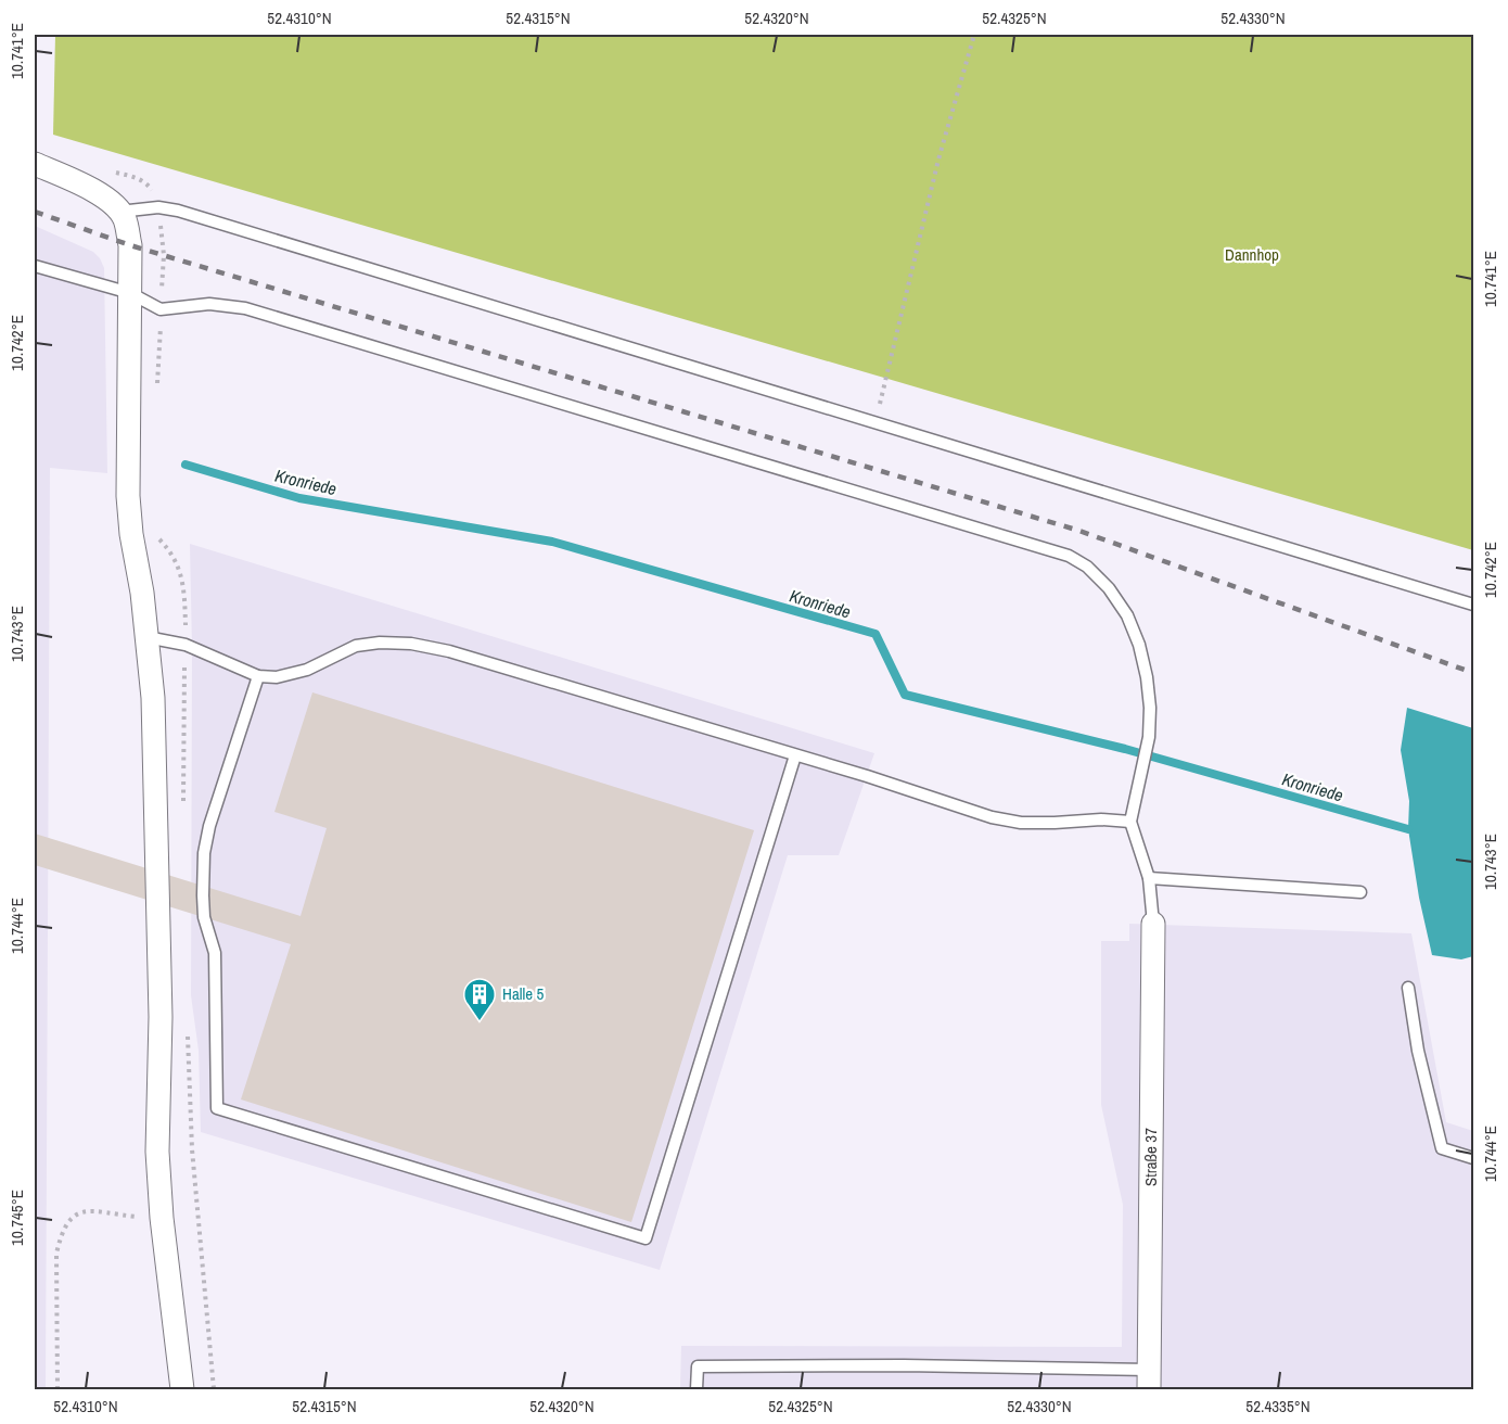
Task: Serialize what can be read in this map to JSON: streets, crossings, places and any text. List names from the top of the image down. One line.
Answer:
{"streets":{"street":["Straße 37"]},"water":["Kronriede"],"parks":["Dannhop"],"places":{"building":["Halle 5"]},"coordinates":["52.4310°N","52.4315°N","52.4320°N","52.4325°N","52.4330°N","10.741°E","10.742°E","10.743°E","10.744°E","10.745°E","52.4335°N"]}
